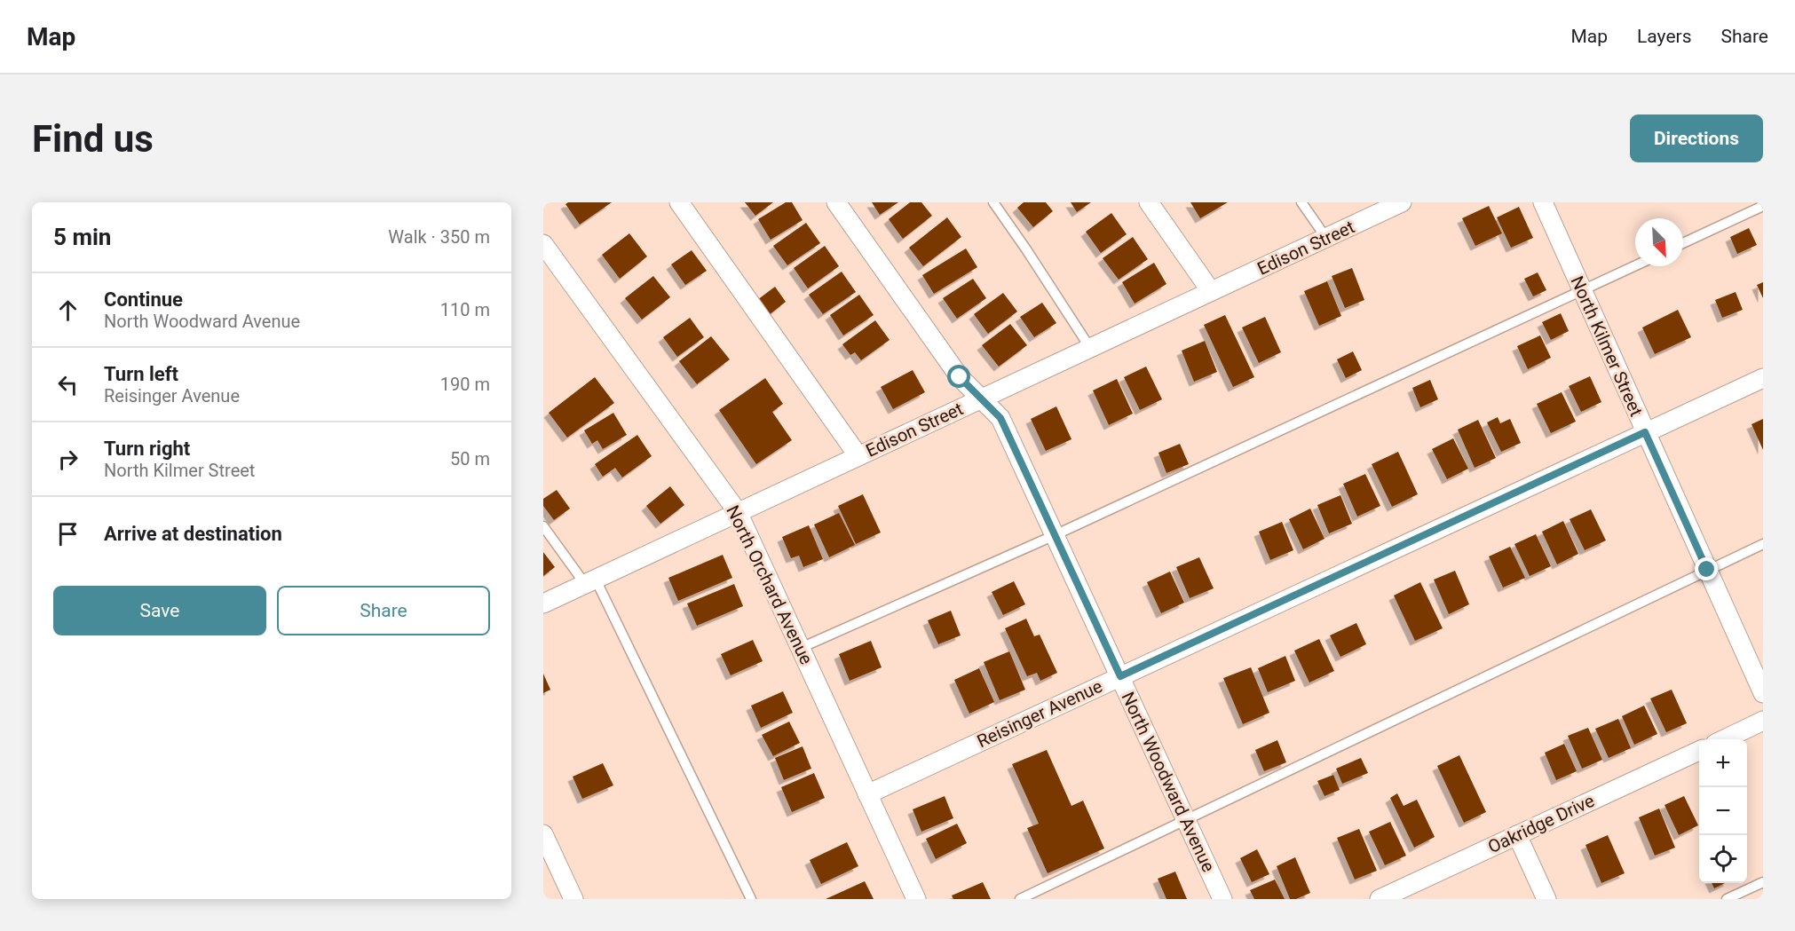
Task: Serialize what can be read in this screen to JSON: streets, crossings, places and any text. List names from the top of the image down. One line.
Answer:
{"streets":{"street":["Edison Street","North Kilmer Street","North Orchard Avenue","Reisinger Avenue","North Woodward Avenue","Oakridge Drive"]},"crossings":[["Edison Street","North Orchard Avenue"],["Edison Street","North Woodward Avenue"],["North Kilmer Street","Reisinger Avenue"],["North Orchard Avenue","Reisinger Avenue"],["Reisinger Avenue","North Woodward Avenue"]],"north":"bottom right","page":{"header":"Map","nav":["Map","Layers","Share"],"buttons":["Directions",["Save","Share"]],"title":"Find us","heading":["5 min","Walk · 350 m"],"list":[["Continue","North Woodward Avenue","110 m"],["Turn left","Reisinger Avenue","190 m"],["Turn right","North Kilmer Street","50 m"],"Arrive at destination"],"map_buttons":["+","−"]}}
